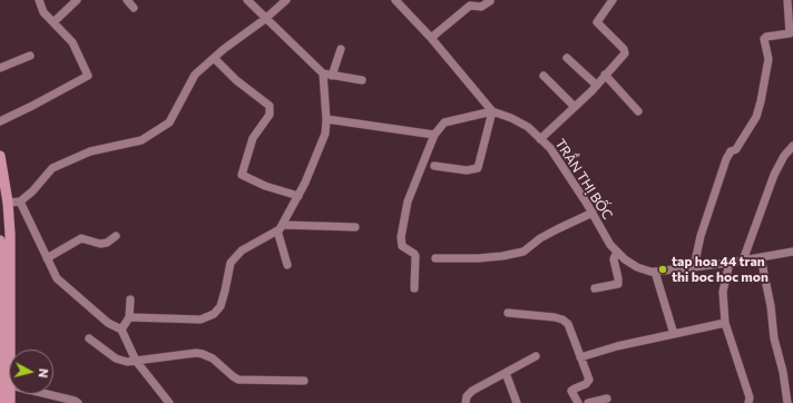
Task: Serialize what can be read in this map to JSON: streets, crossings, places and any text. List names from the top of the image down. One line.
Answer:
{"streets":{"street":["TRẦN THỊ BỐC"]},"places":["tap hoa 44 tran thi boc hoc mon"],"north":"right"}
